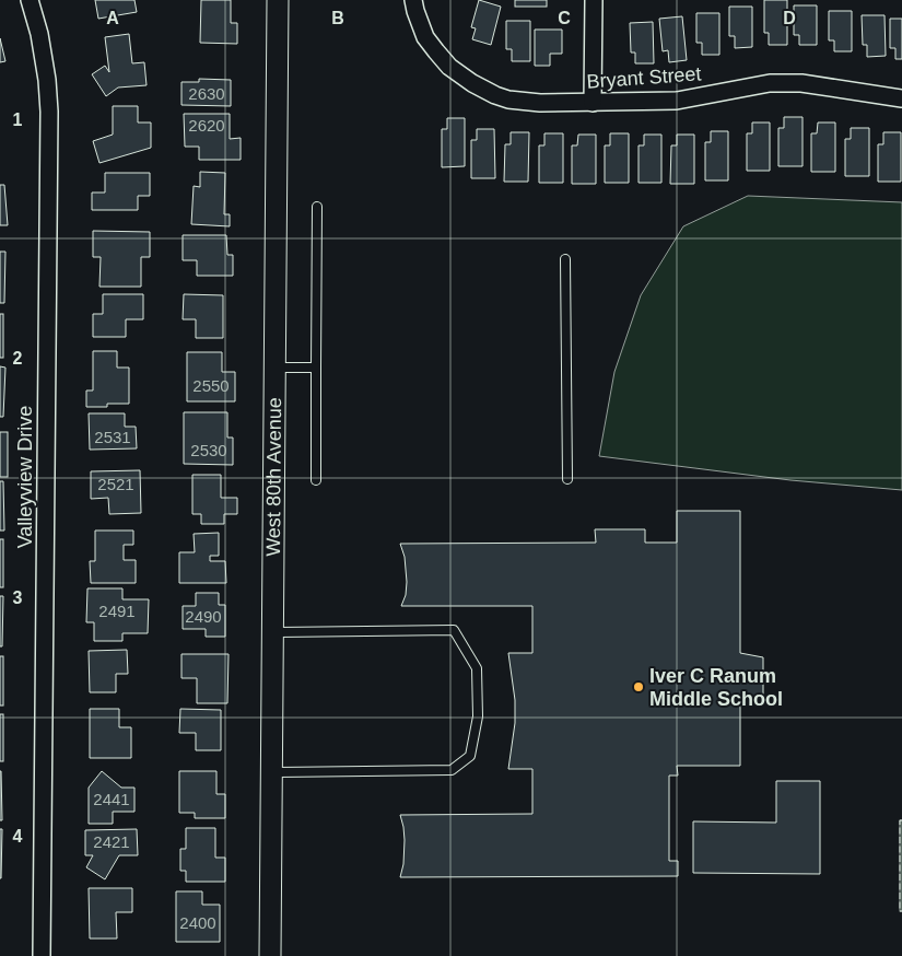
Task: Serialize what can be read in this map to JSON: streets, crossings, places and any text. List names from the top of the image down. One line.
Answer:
{"streets":{"street":["Bryant Street","Valleyview Drive","West 80th Avenue"]},"places":["Iver C Ranum Middle School"],"house_numbers":["2630","2620","2550","2531","2530","2521","2491","2490","2441","2421","2400"],"grid":{"columns":["A","B","C","D"],"rows":["1","2","3","4"]}}
